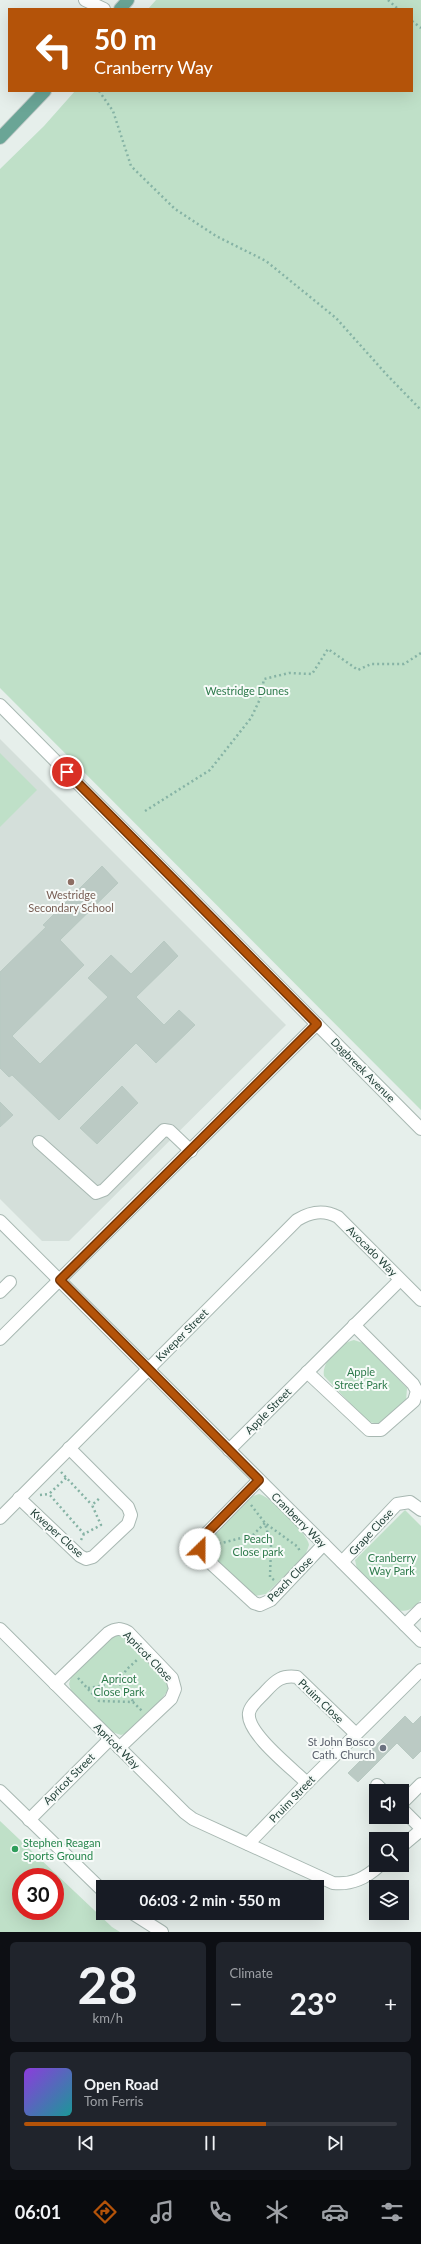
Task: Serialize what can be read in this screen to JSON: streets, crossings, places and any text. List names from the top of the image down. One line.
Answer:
{"streets":{"street":["Dagbreek Avenue","Avocado Way","Kweper Street","Apple Street","Cranberry Way","Grape Close","Kweper Close","Peach Close","Apricot Close","Pruim Close","Apricot Way","Apricot Street","Pruim Street"]},"crossings":[["Avocado Way","Kweper Street"],["Avocado Way","Apple Street"],["Kweper Street","Cranberry Way"],["Kweper Street","Kweper Close"],["Apple Street","Cranberry Way"],["Cranberry Way","Grape Close"],["Cranberry Way","Peach Close"],["Apricot Close","Apricot Way"],["Pruim Close","Pruim Street"],["Apricot Way","Apricot Street"],["Apricot Way","Pruim Street"]],"parks":["Westridge Dunes","Apple Street Park","Peach Close park","Cranberry Way Park","Apricot Close Park"],"places":["Westridge Secondary School","St John Bosco Cath. Church","Stephen Reagan Sports Ground"],"page":{"turn":["50 m","Cranberry Way"],"limit":"30","trip":"06:03 · 2 min · 550 m","tile":[["28","km/h"],"Climate"],"heat":["−","23°","+"],"song":["Open Road","Tom Ferris"],"tabs":"06:01"}}
